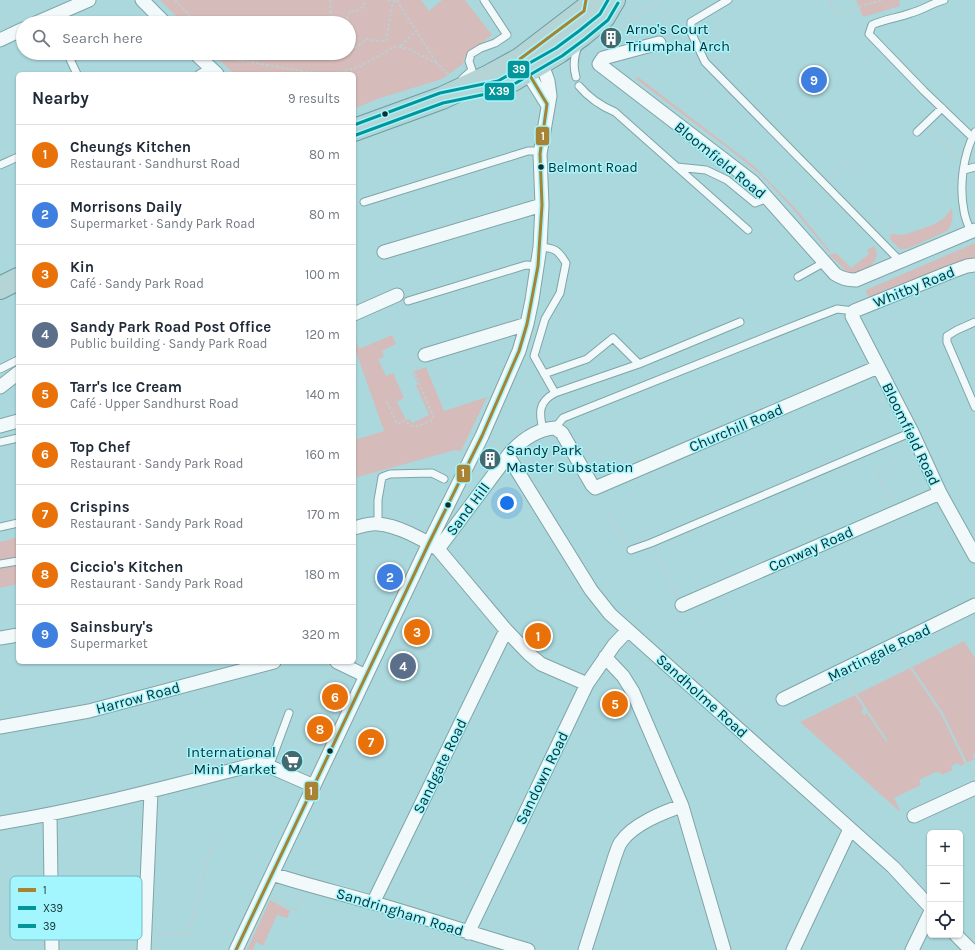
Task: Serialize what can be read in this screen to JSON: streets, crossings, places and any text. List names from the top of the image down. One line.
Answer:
{"streets":{"street":["Bloomfield Road","Whitby Road","Churchill Road","Sand Hill","Conway Road","Martingale Road","Sandholme Road","Harrow Road","Sandgate Road","Sandown Road","Sandringham Road"]},"crossings":[["Bloomfield Road","Whitby Road"],["Bloomfield Road","Churchill Road"],["Bloomfield Road","Conway Road"],["Churchill Road","Sand Hill"],["Sand Hill","Sandholme Road"],["Sandholme Road","Sandown Road"],["Sandgate Road","Sandringham Road"],["Sandown Road","Sandringham Road"]],"places":{"building":["Arno's Court Triumphal Arch","Sandy Park Master Substation"],"other":["Belmont Road"],"supermarket":["International Mini Market"]},"lines":["transit line 1","transit line 39","transit line X39"],"legend":["1","X39","39"],"page":{"search":"Search here","pins":["9","2","3","1","4","6","5","8","7"],"heading":["Nearby","9 results"],"list":[{"mark":"1","name":"Cheungs Kitchen","note":"Restaurant · Sandhurst Road","value":"80 m"},{"mark":"2","name":"Morrisons Daily","note":"Supermarket · Sandy Park Road","value":"80 m"},{"mark":"3","name":"Kin","note":"Café · Sandy Park Road","value":"100 m"},{"mark":"4","name":"Sandy Park Road Post Office","note":"Public building · Sandy Park Road","value":"120 m"},{"mark":"5","name":"Tarr's Ice Cream","note":"Café · Upper Sandhurst Road","value":"140 m"},{"mark":"6","name":"Top Chef","note":"Restaurant · Sandy Park Road","value":"160 m"},{"mark":"7","name":"Crispins","note":"Restaurant · Sandy Park Road","value":"170 m"},{"mark":"8","name":"Ciccio's Kitchen","note":"Restaurant · Sandy Park Road","value":"180 m"},{"mark":"9","name":"Sainsbury's","note":"Supermarket","value":"320 m"}],"map_buttons":["+","−"]}}
